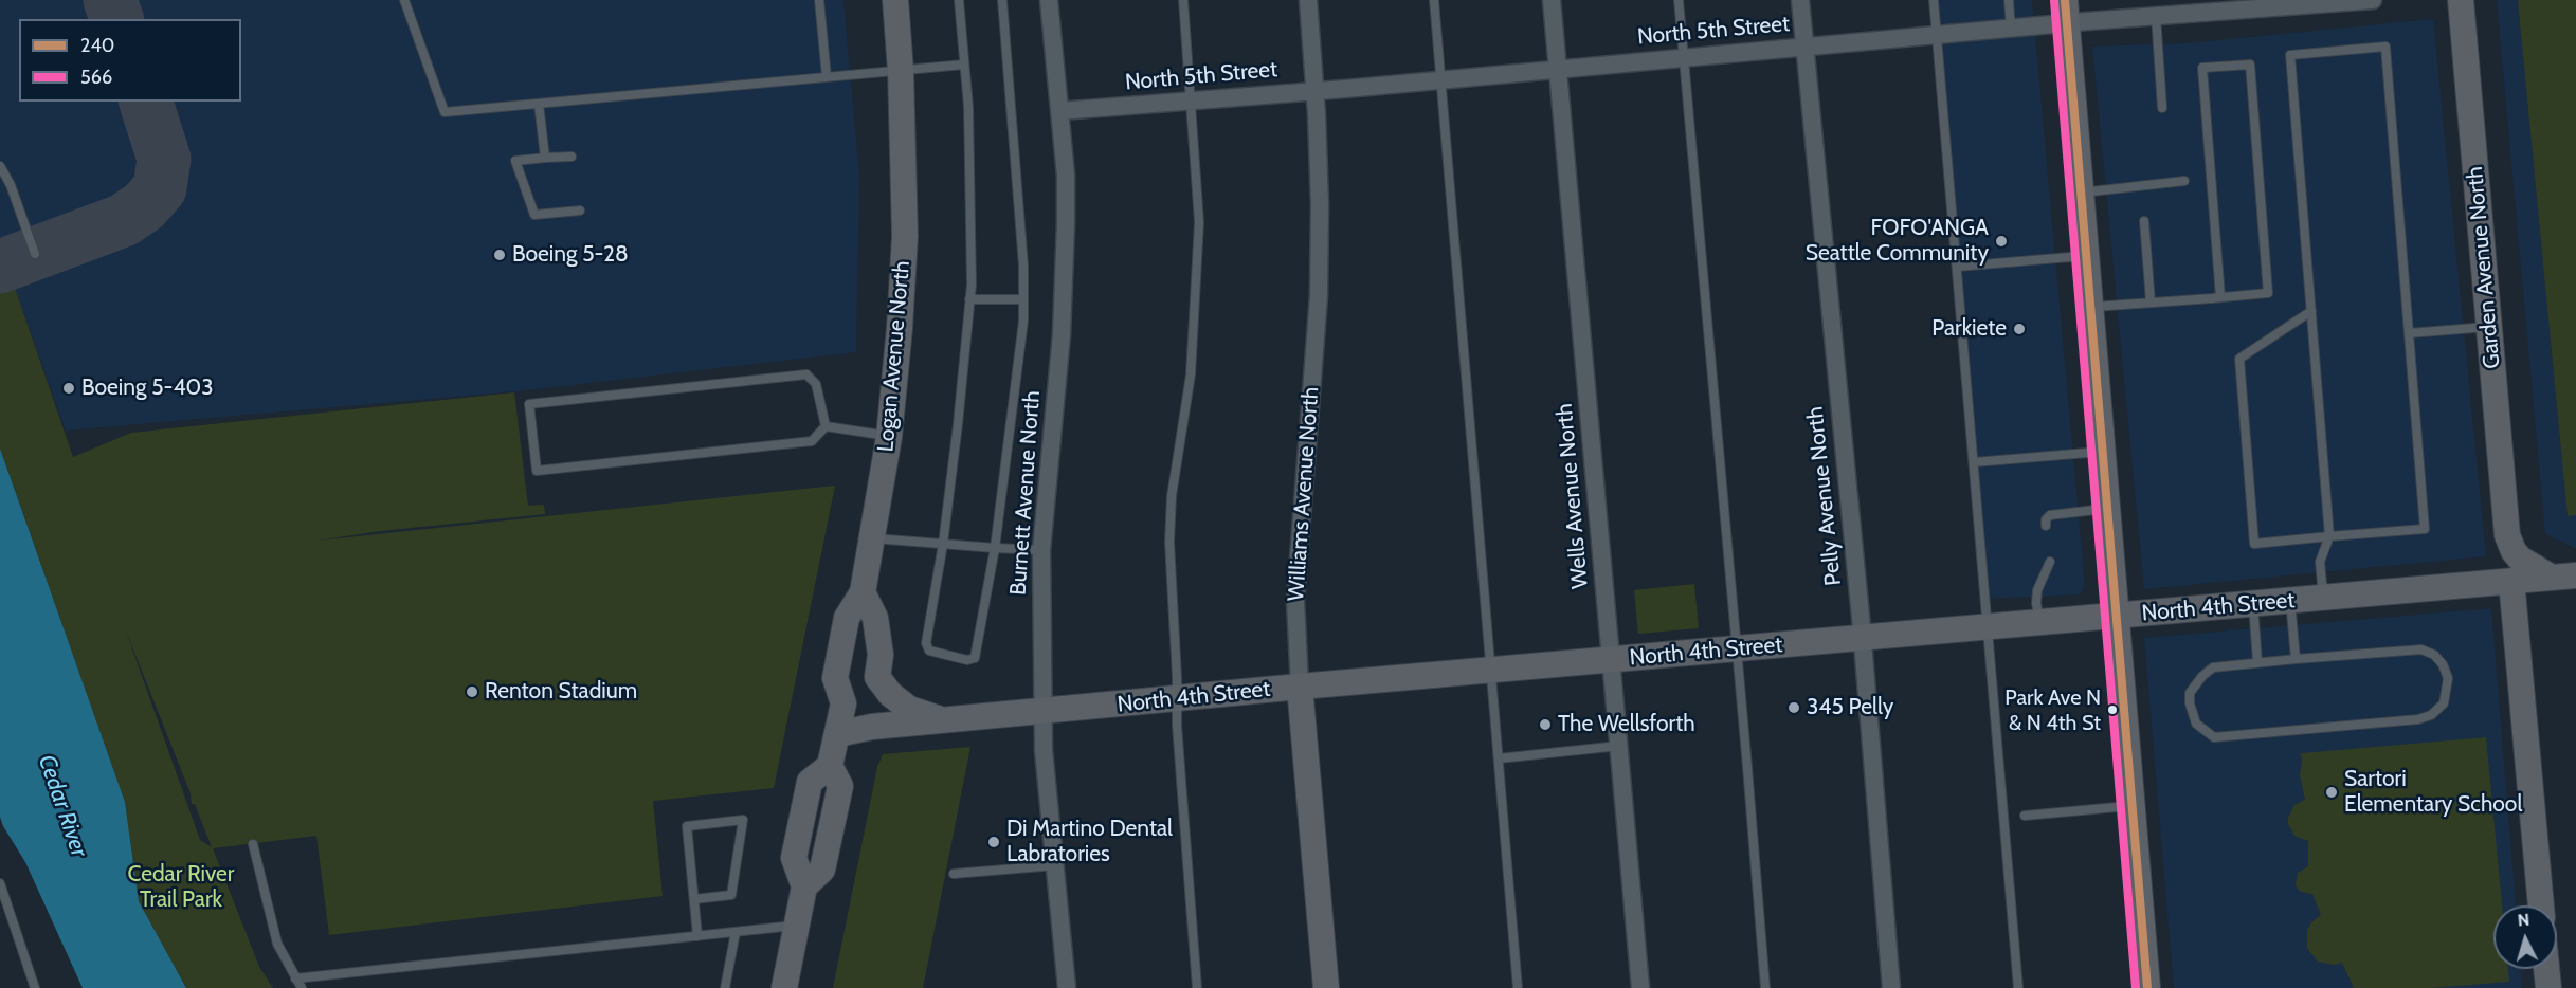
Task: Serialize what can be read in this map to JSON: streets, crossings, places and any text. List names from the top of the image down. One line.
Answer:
{"streets":{"main road":["Garden Avenue North","Logan Avenue North","Williams Avenue North","North 4th Street"],"street":["North 5th Street","Burnett Avenue North","Wells Avenue North","Pelly Avenue North"]},"crossings":[["North 5th Street","Burnett Avenue North"],["North 5th Street","Williams Avenue North"],["North 5th Street","Wells Avenue North"],["North 5th Street","Pelly Avenue North"],["Garden Avenue North","North 4th Street"],["Logan Avenue North","North 4th Street"],["Burnett Avenue North","North 4th Street"],["Williams Avenue North","North 4th Street"],["Wells Avenue North","North 4th Street"],["Pelly Avenue North","North 4th Street"]],"water":["Cedar River"],"parks":["Cedar River Trail Park"],"places":["FOFO'ANGA Seattle Community","Boeing 5-28","Parkiete","Boeing 5-403","Renton Stadium","345 Pelly","Park Ave N & N 4th St","The Wellsforth","Sartori Elementary School","Di Martino Dental Labratories"],"lines":["transit line 240","transit line 566"],"legend":["240","566"],"north":"top"}
